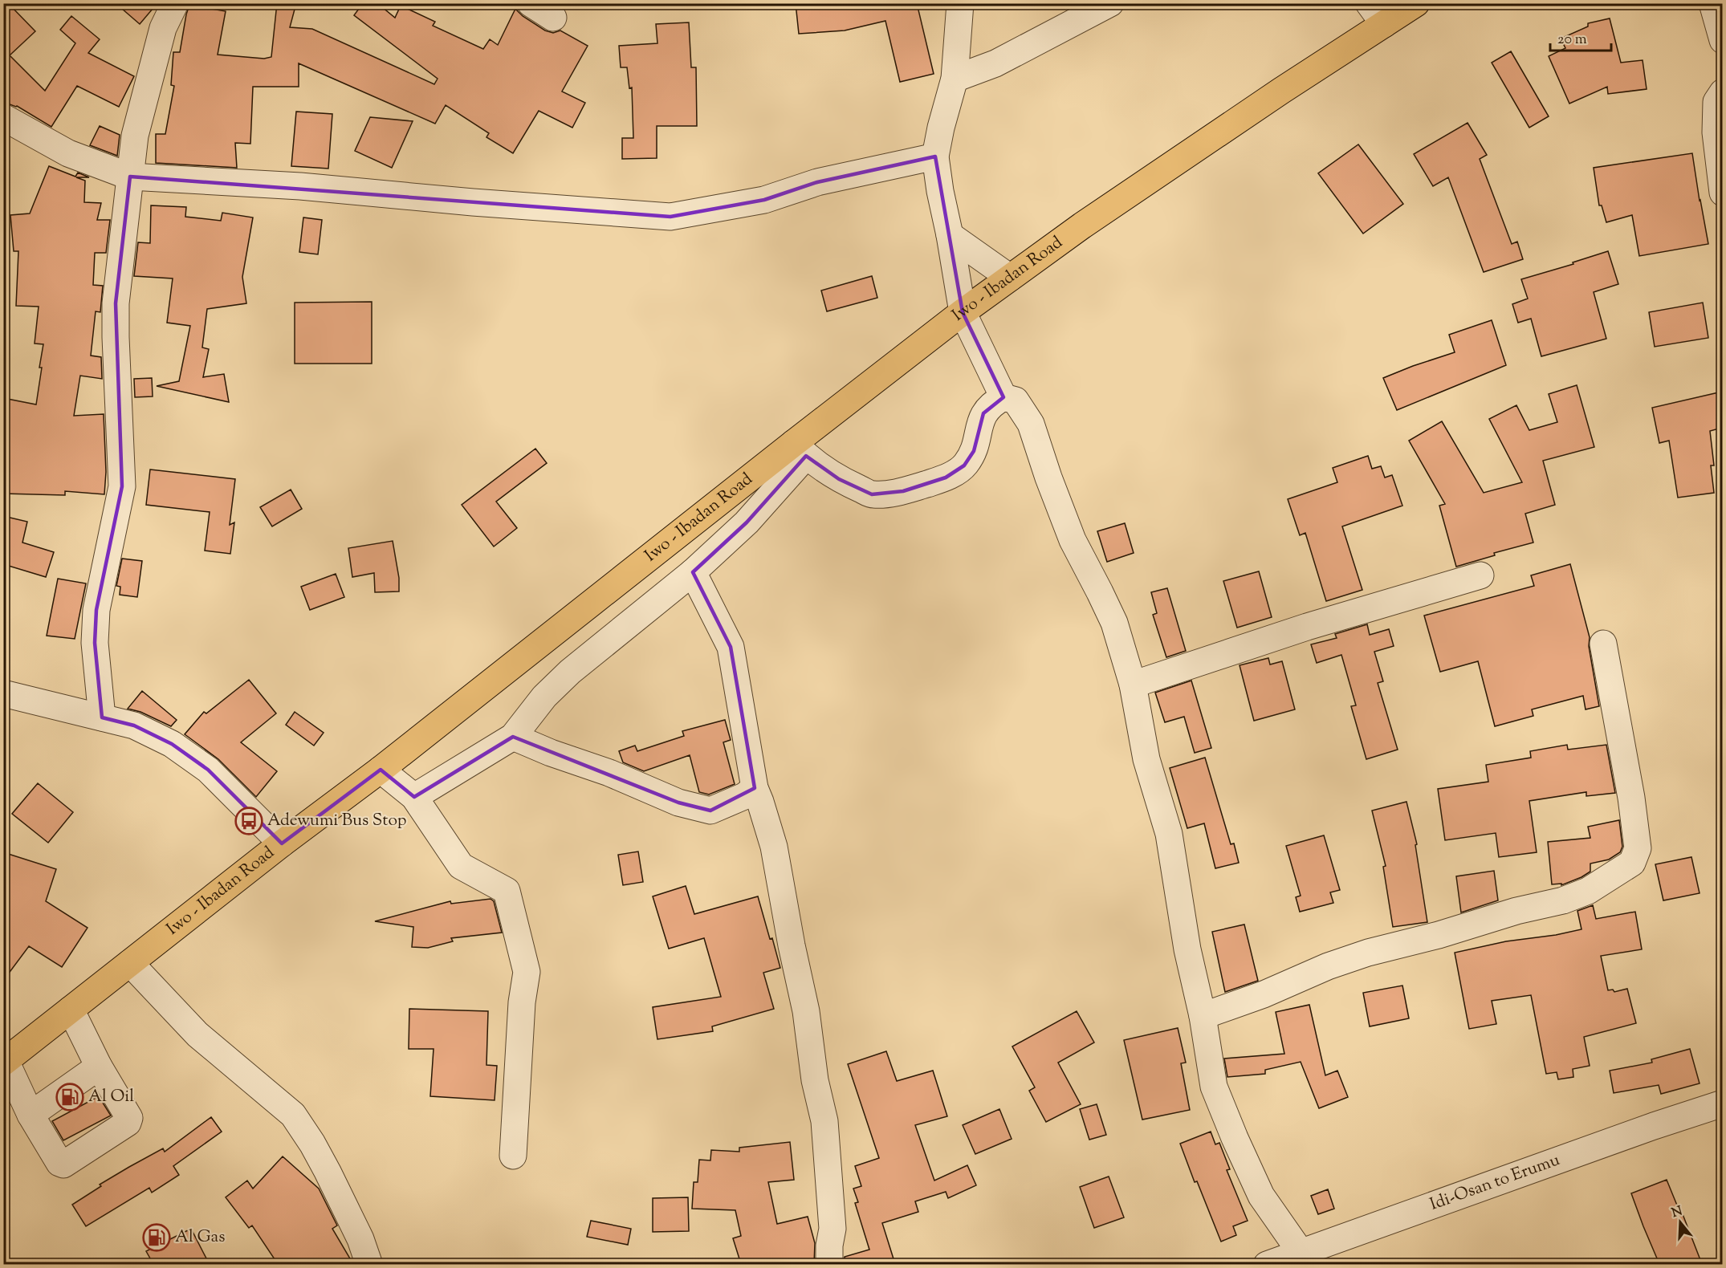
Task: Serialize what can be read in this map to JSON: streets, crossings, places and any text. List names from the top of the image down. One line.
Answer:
{"streets":{"main road":["Iwo - Ibadan Road"],"street":["Idi-Osan to Erumu"]},"places":{"bus stop":["Adewumi Bus Stop"],"fuel station":["Al Oil","Al Gas"]},"scale_bar":"20 m","north":"top"}
